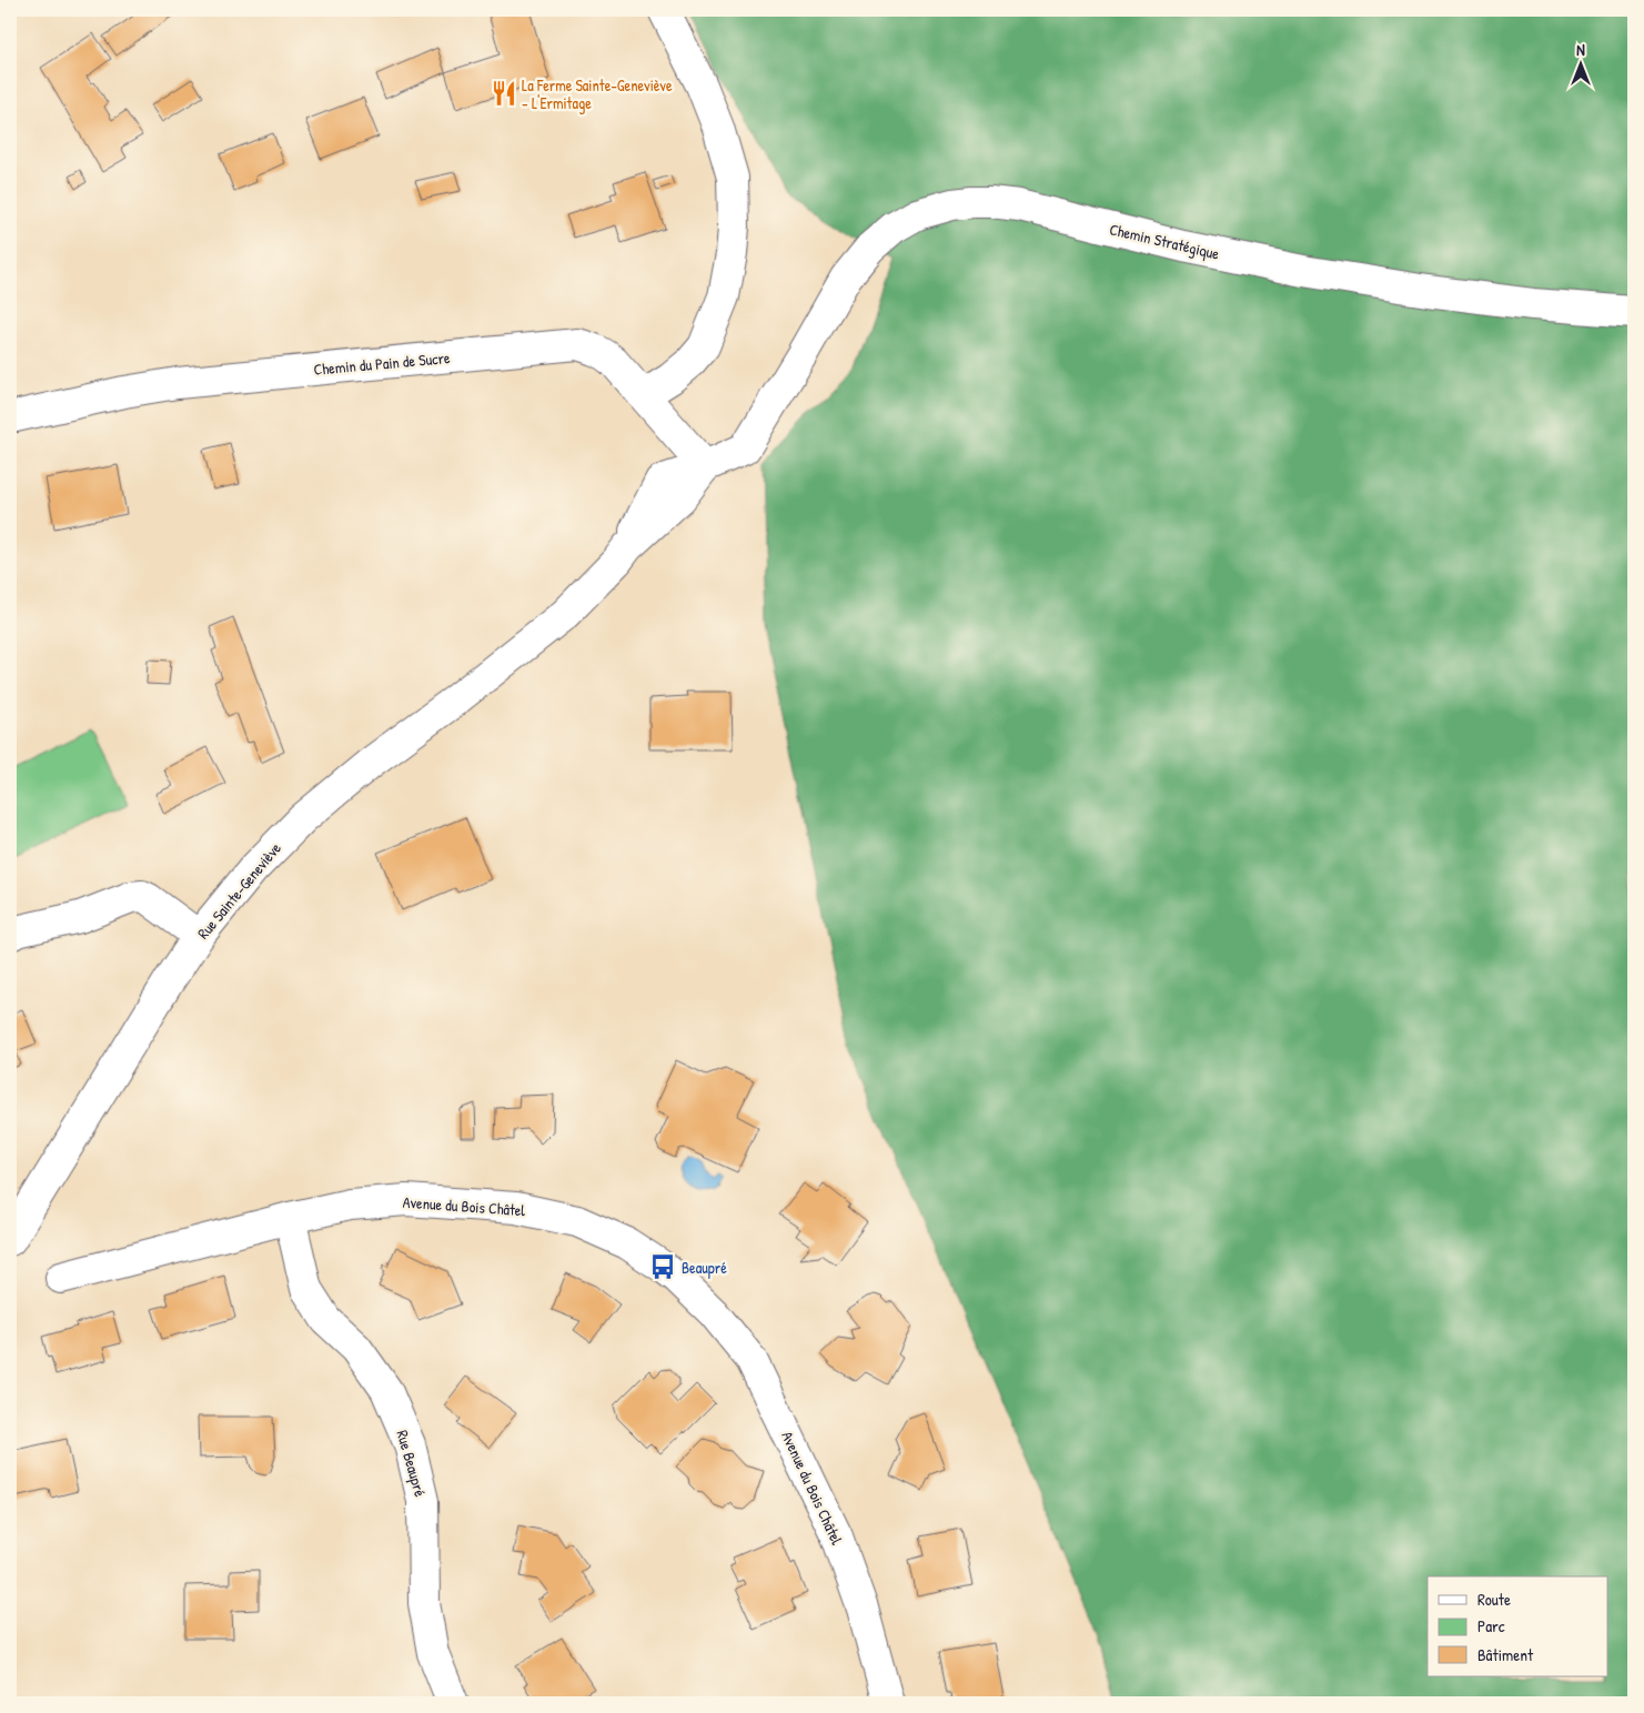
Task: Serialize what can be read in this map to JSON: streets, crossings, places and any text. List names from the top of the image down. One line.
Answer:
{"streets":{"street":["Chemin Stratégique","Chemin du Pain de Sucre","Rue Sainte-Geneviève","Avenue du Bois Châtel","Rue Beaupré"]},"crossings":[["Chemin Stratégique","Chemin du Pain de Sucre"],["Chemin Stratégique","Rue Sainte-Geneviève"],["Chemin du Pain de Sucre","Rue Sainte-Geneviève"],["Avenue du Bois Châtel","Rue Beaupré"]],"places":{"restaurant":["La Ferme Sainte-Geneviève - L'Ermitage"],"bus stop":["Beaupré"]},"legend":["Route","Parc","Bâtiment"],"north":"top"}
